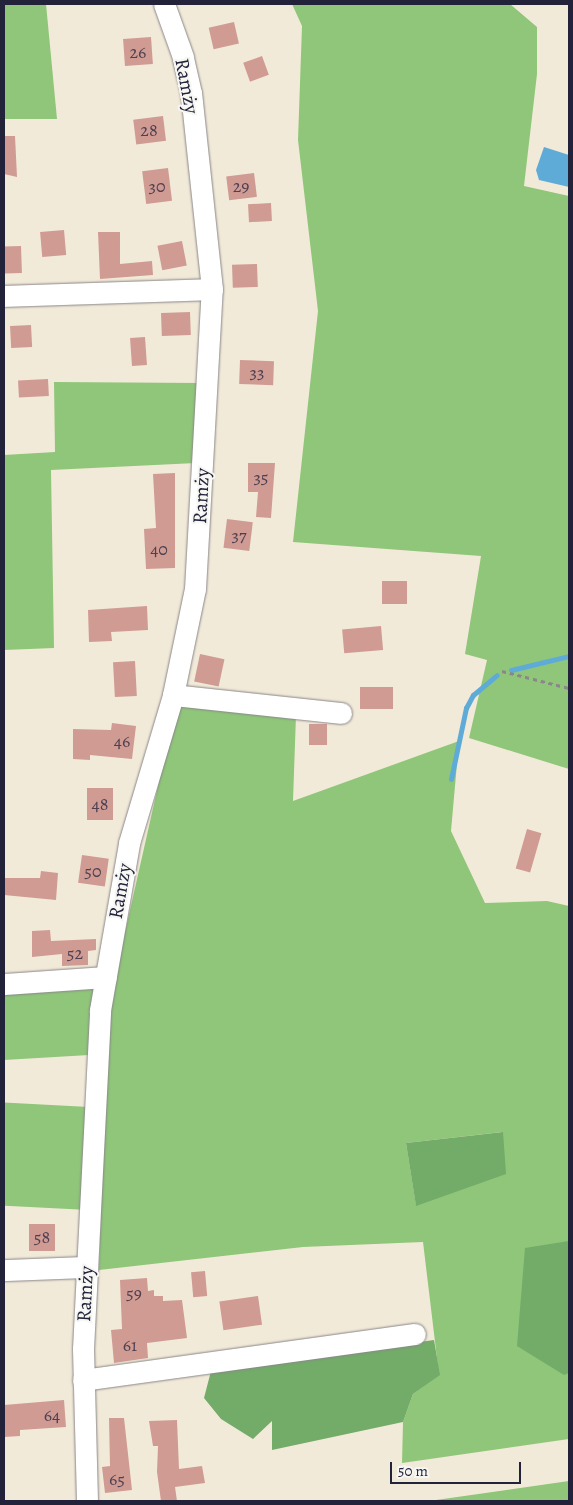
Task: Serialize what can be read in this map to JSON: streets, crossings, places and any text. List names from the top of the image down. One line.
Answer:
{"streets":{"street":["Ramży"]},"house_numbers":["26","28","30","29","33","35","37","40","46","48","50","52","58","59","61","64","65"],"scale_bar":"50 m"}
